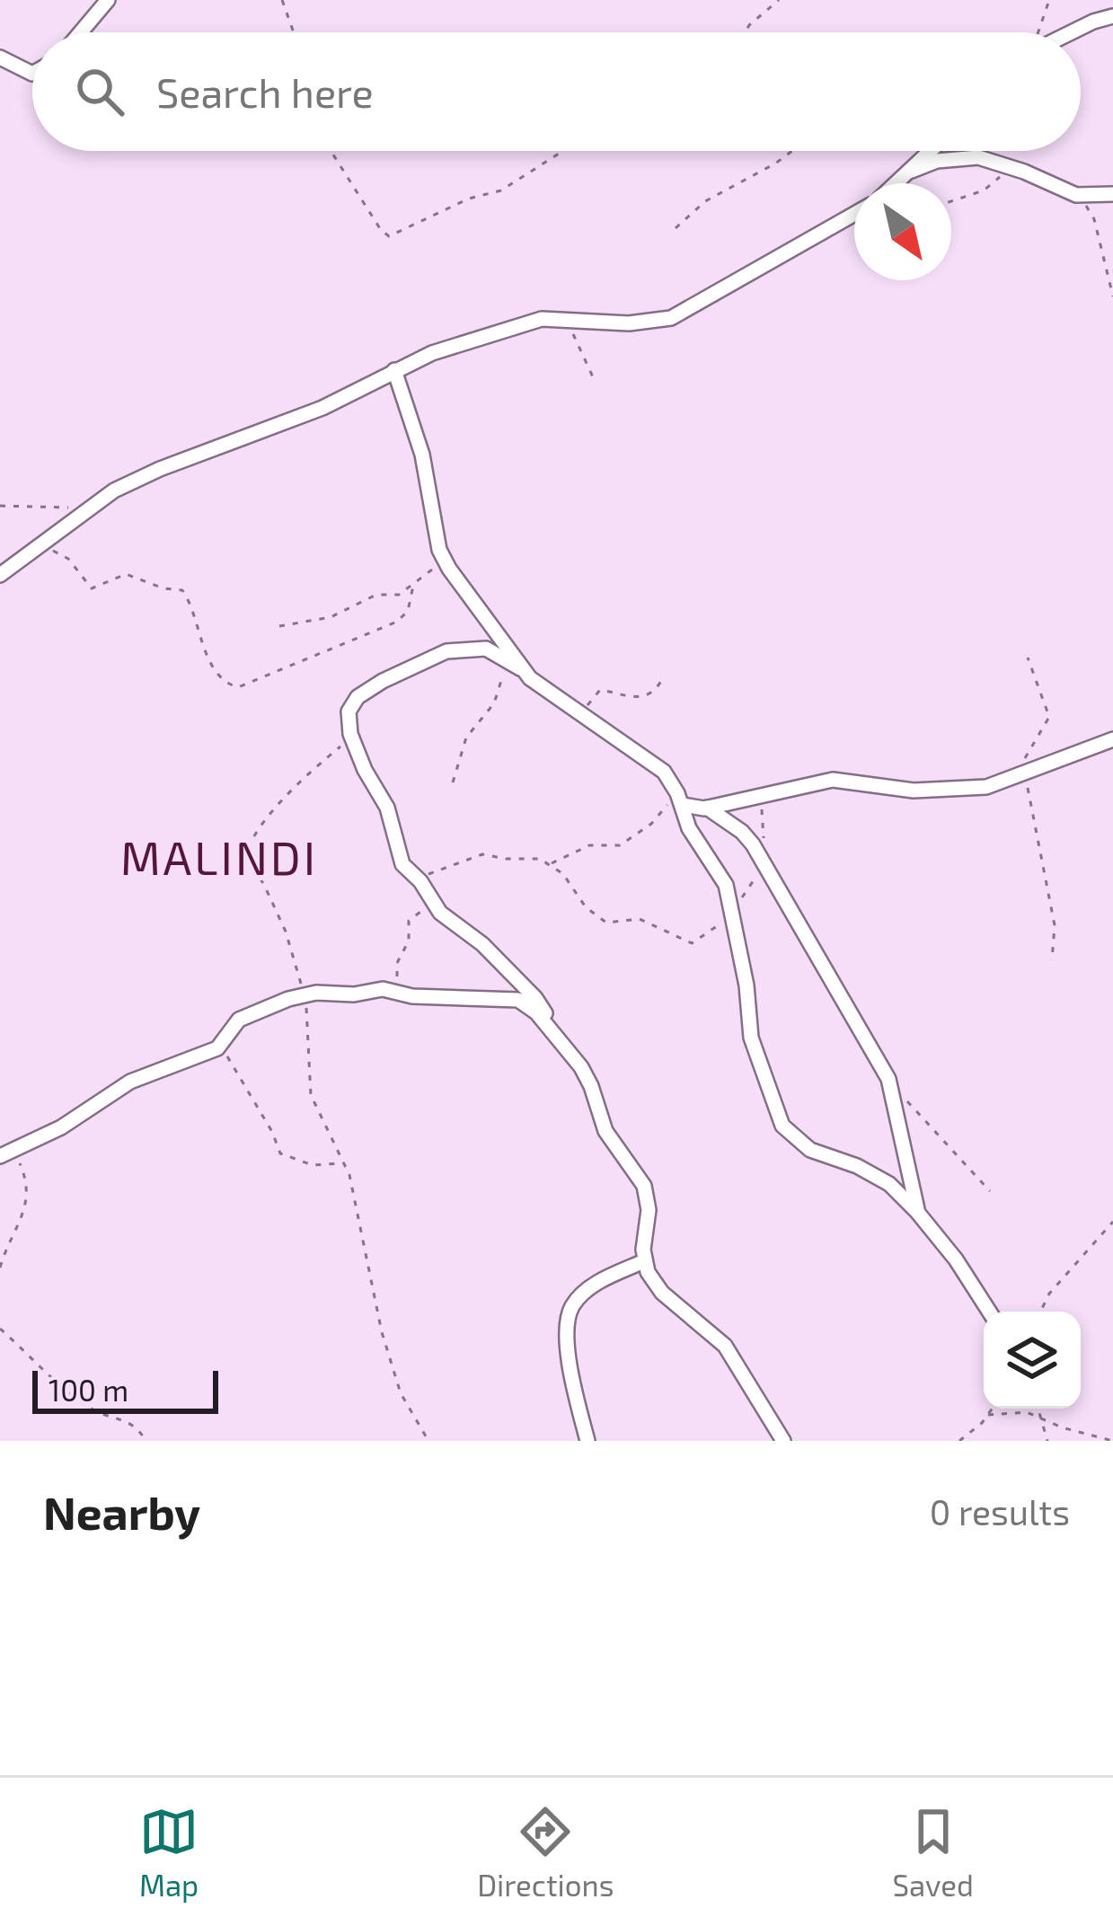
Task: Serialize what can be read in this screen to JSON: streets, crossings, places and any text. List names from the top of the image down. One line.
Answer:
{"districts":["MALINDI"],"scale_bar":"100 m","north":"bottom right","page":{"search":"Search here","scale":"100 m","heading":["Nearby","0 results"],"nav":["Map","Directions","Saved"]}}
